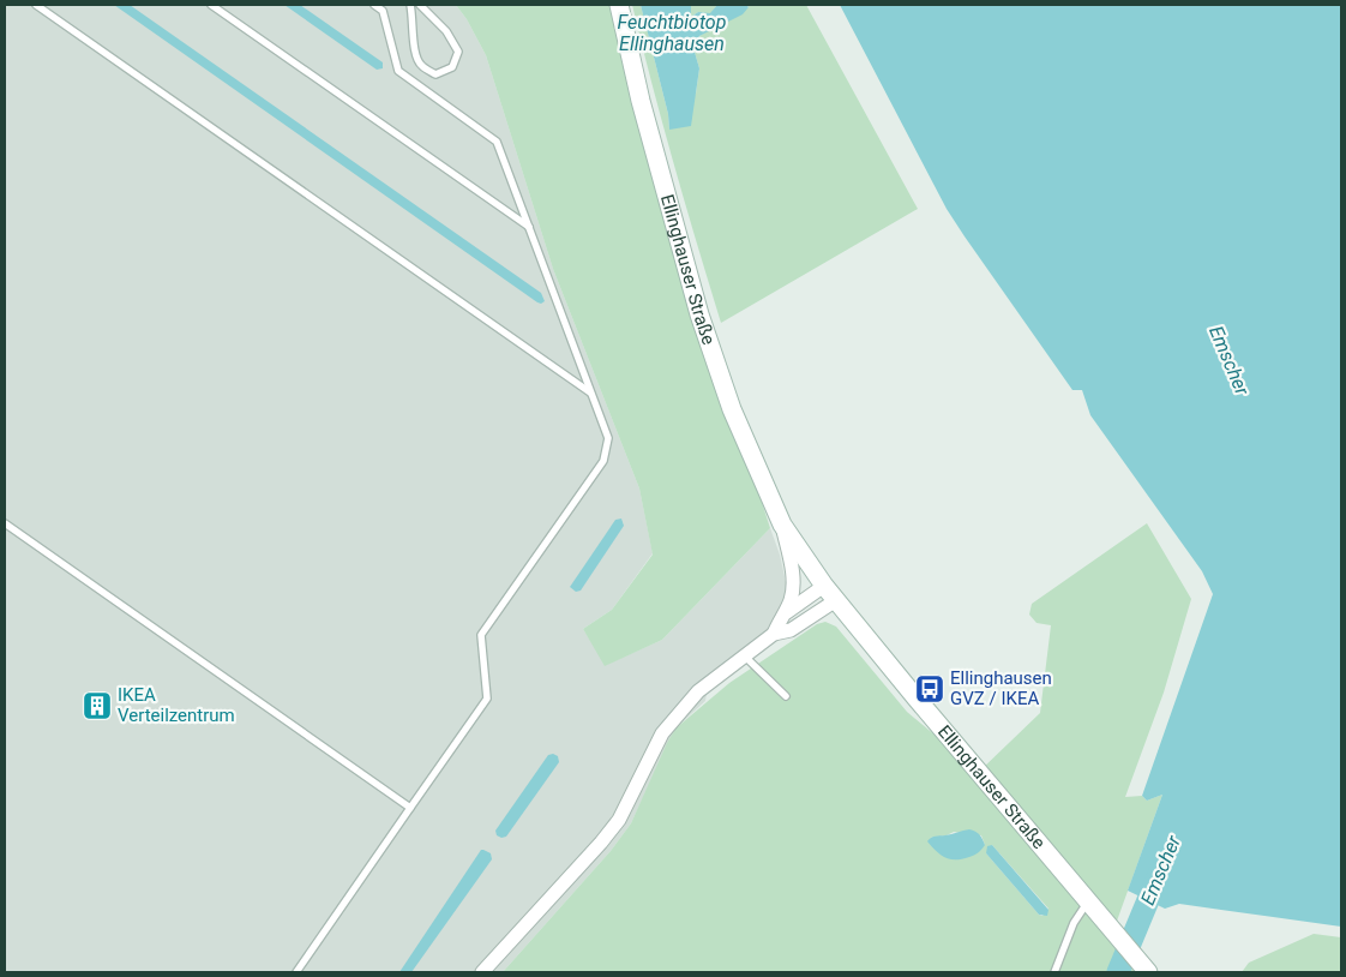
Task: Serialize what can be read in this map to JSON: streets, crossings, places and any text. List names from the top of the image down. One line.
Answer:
{"streets":{"main road":["Ellinghauser Straße"]},"water":["Feuchtbiotop Ellinghausen","Emscher"],"places":{"bus stop":["Ellinghausen GVZ / IKEA"],"building":["IKEA Verteilzentrum"]}}
